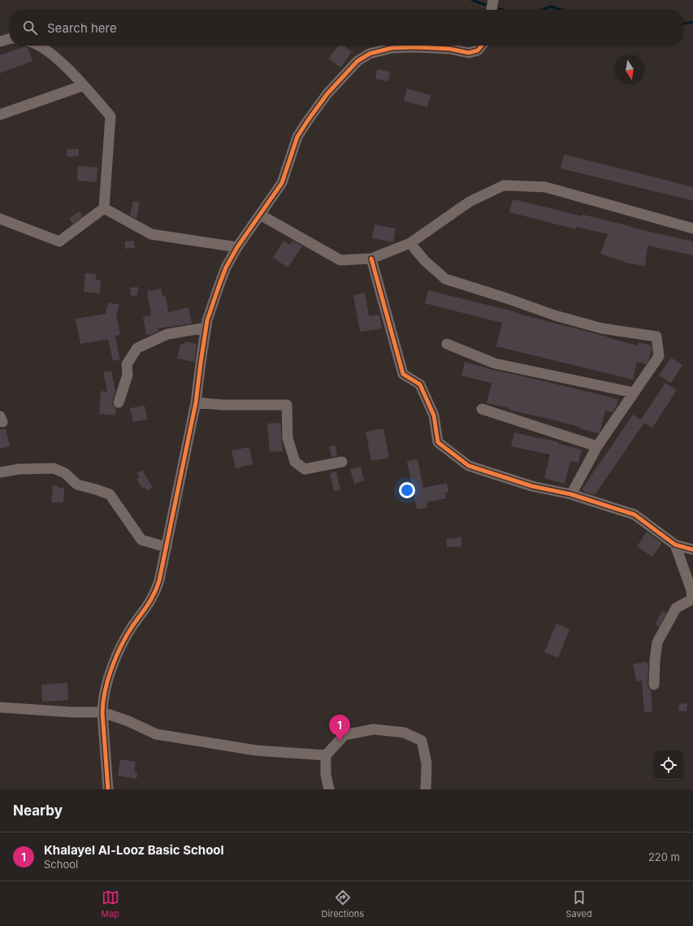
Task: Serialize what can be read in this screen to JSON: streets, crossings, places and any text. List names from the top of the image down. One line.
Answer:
{"north":"bottom","page":{"search":"Search here","pins":"1","heading":"Nearby","list":[{"mark":"1","name":"Khalayel Al-Looz Basic School","note":"School","value":"220 m"}],"nav":["Map","Directions","Saved"]}}
